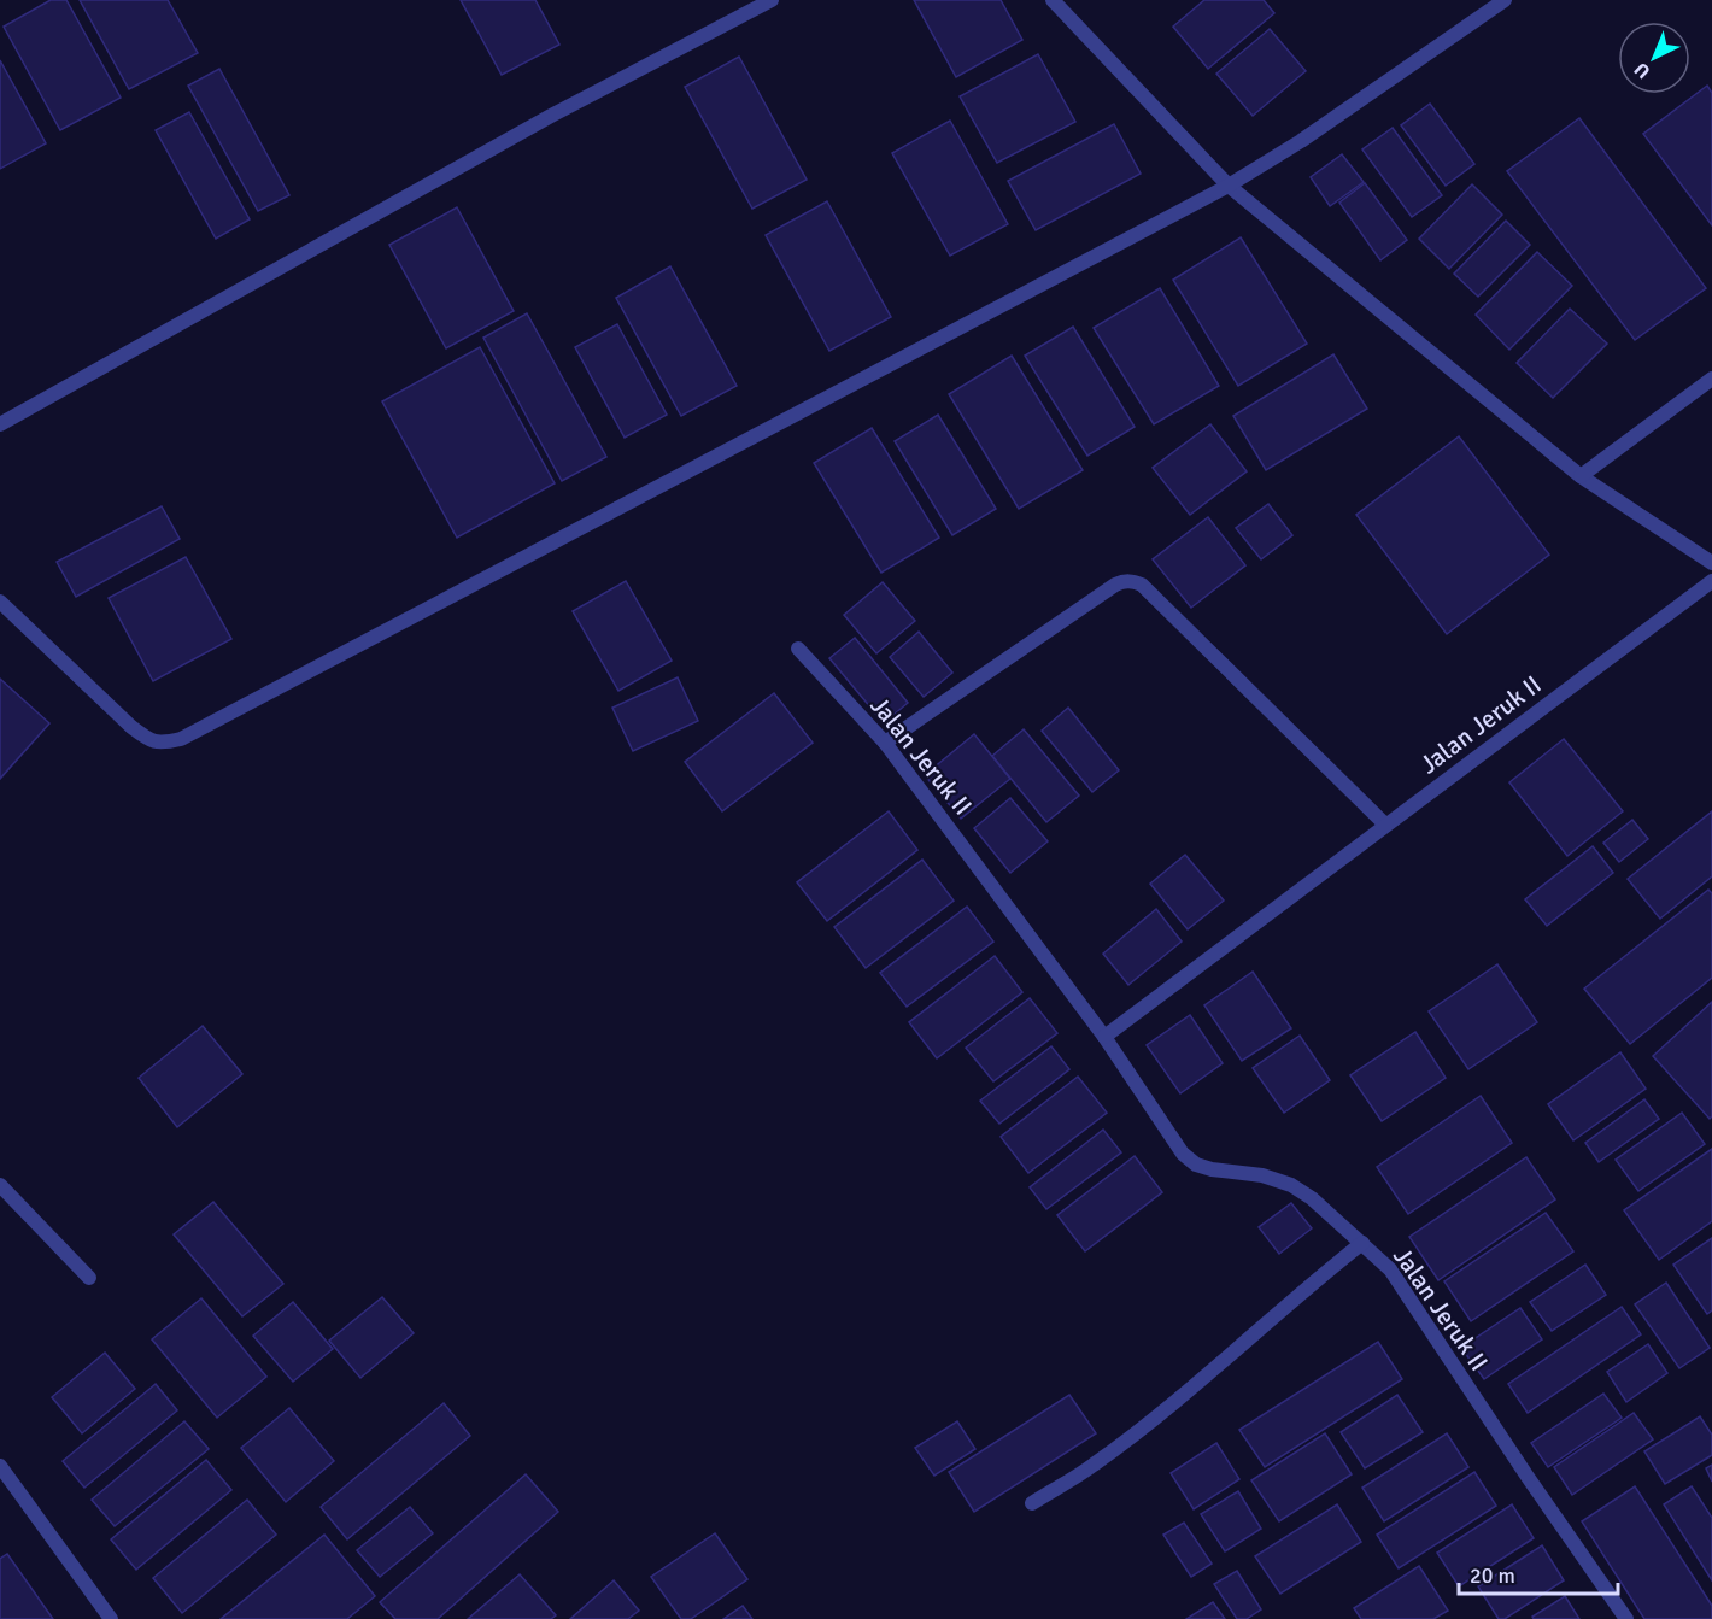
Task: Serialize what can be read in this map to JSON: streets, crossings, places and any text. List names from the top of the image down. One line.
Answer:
{"streets":{"street":["Jalan Jeruk II"]},"scale_bar":"20 m","north":"bottom left"}
